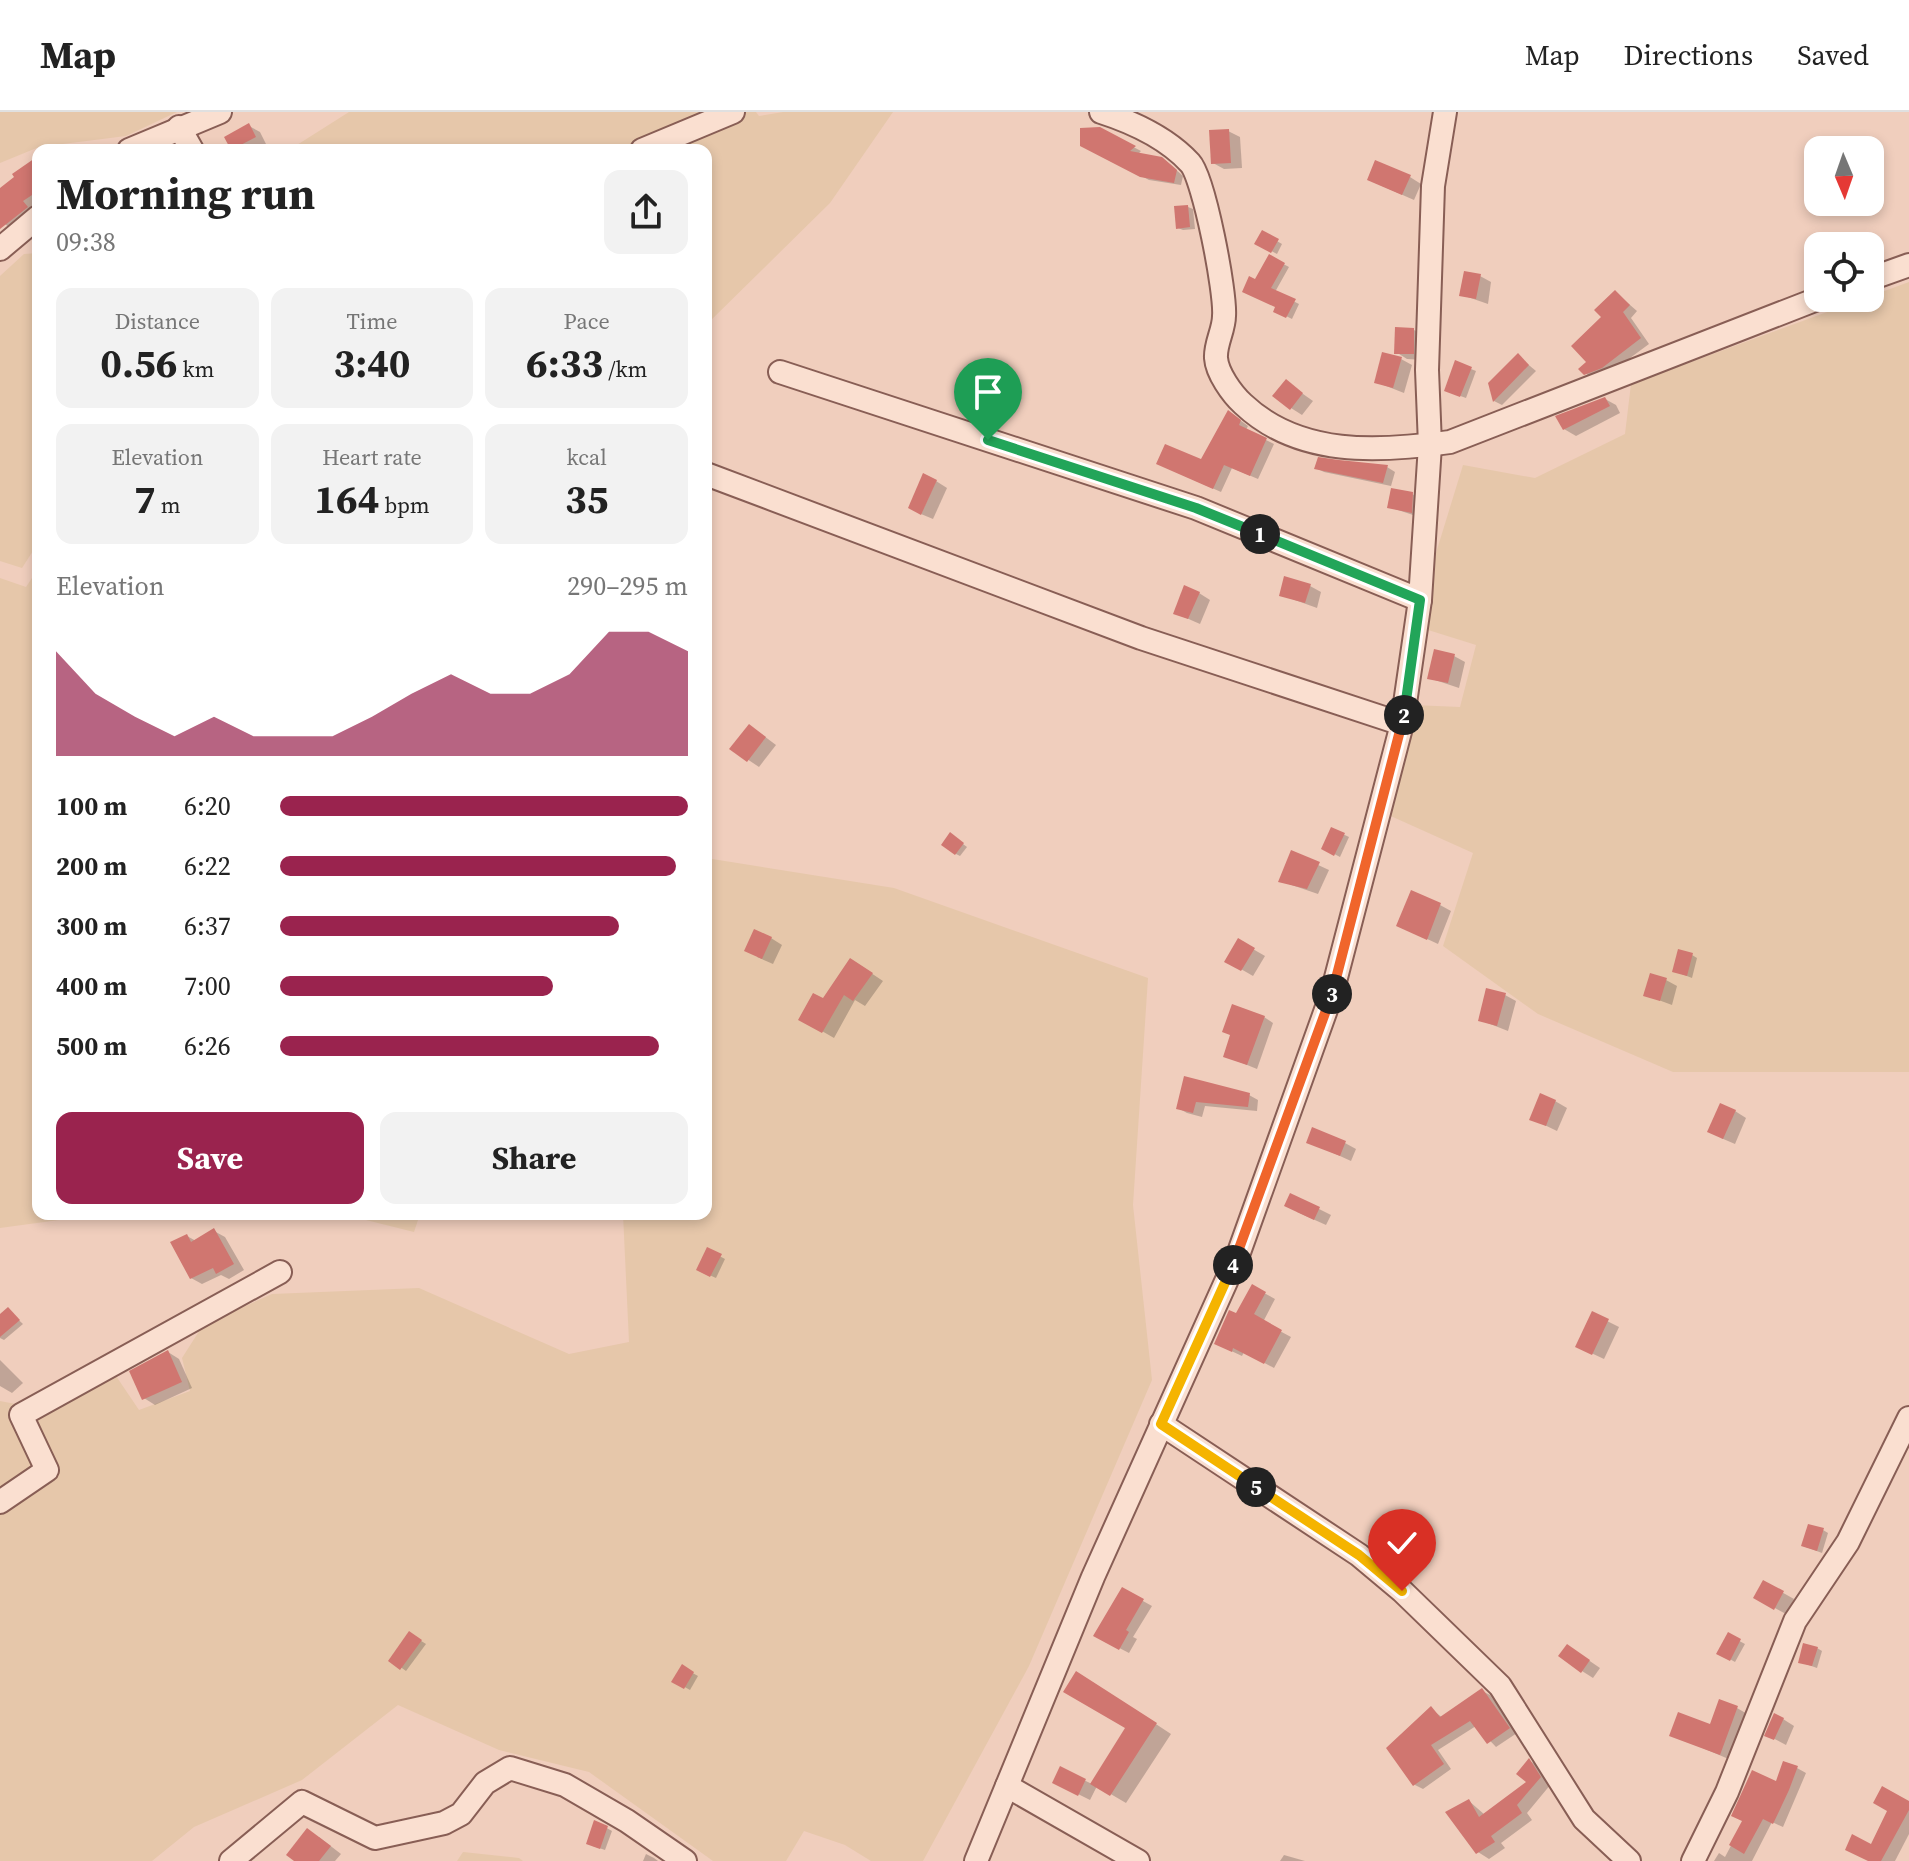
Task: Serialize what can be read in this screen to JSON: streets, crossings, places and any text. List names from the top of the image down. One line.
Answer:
{"north":"bottom","page":{"header":"Map","nav":["Map","Directions","Saved"],"heading":["Morning run","09:38"],"stats":[["Distance","0.56 km"],["Time","3:40"],["Pace","6:33 /km"],["Elevation","7 m"],["Heart rate","164 bpm"],["kcal","35"]],"pins":["1","2","3","4","5"],"chart":["Elevation","290–295 m"],"list":[{"name":"100 m","note":"6:20"},{"name":"200 m","note":"6:22"},{"name":"300 m","note":"6:37"},{"name":"400 m","note":"7:00"},{"name":"500 m","note":"6:26"}],"buttons":["Save","Share"]}}
